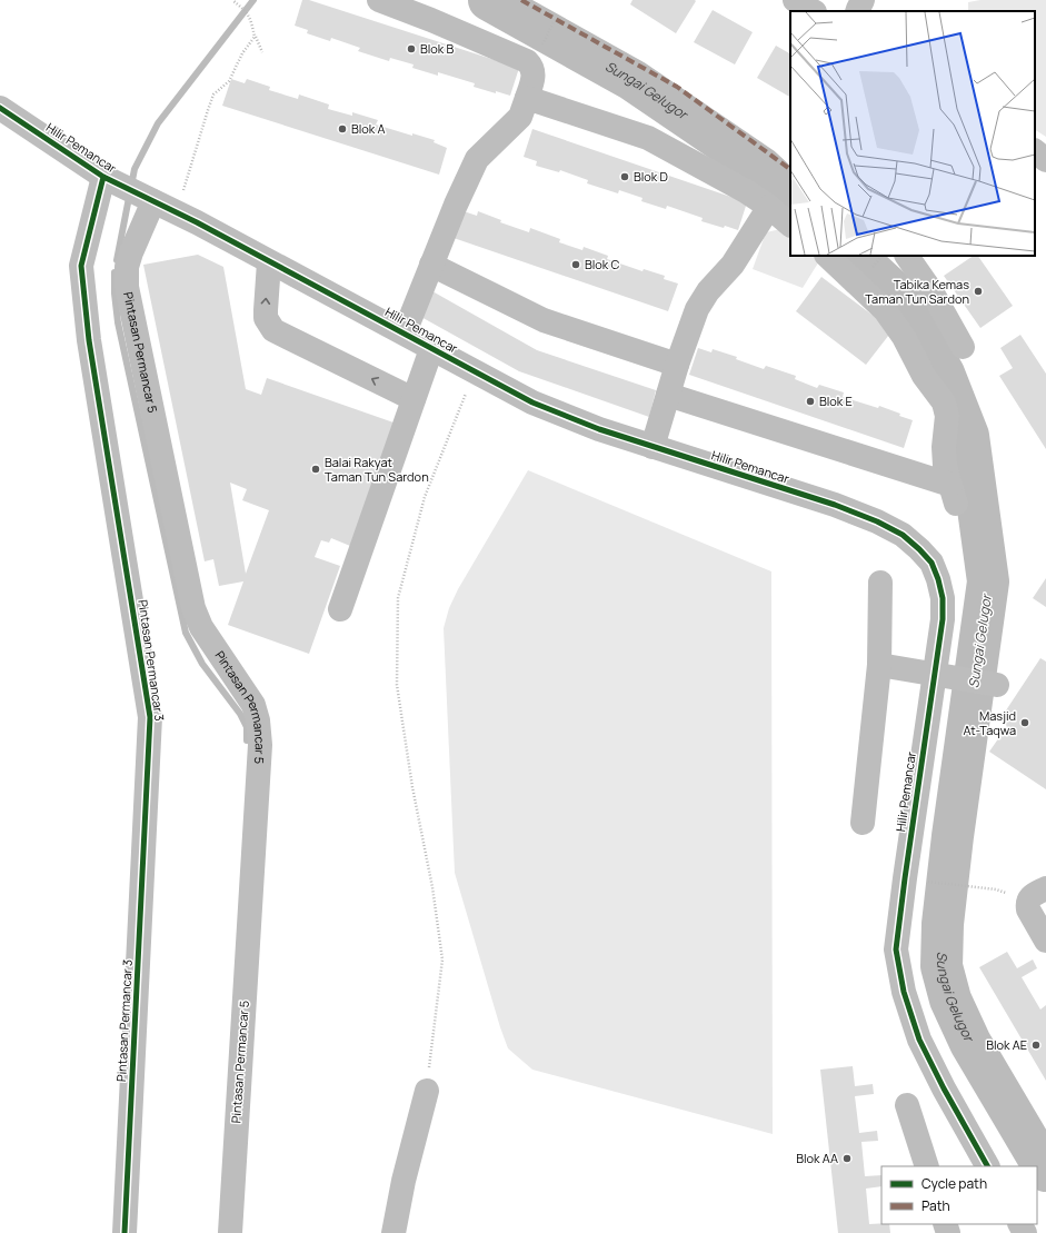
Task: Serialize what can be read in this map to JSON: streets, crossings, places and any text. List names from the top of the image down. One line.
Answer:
{"streets":{"street":["Hilir Pemancar","Pintasan Permancar 5","Pintasan Permancar 3"]},"crossings":[["Hilir Pemancar","Pintasan Permancar 5"],["Hilir Pemancar","Pintasan Permancar 3"],["Pintasan Permancar 5","Pintasan Permancar 3"]],"water":["Sungai Gelugor"],"places":["Blok B","Blok A","Blok D","Blok C","Tabika Kemas Taman Tun Sardon","Blok E","Balai Rakyat Taman Tun Sardon","Masjid At-Taqwa","Blok AE","Blok AA"],"legend":["Cycle path","Path"]}
